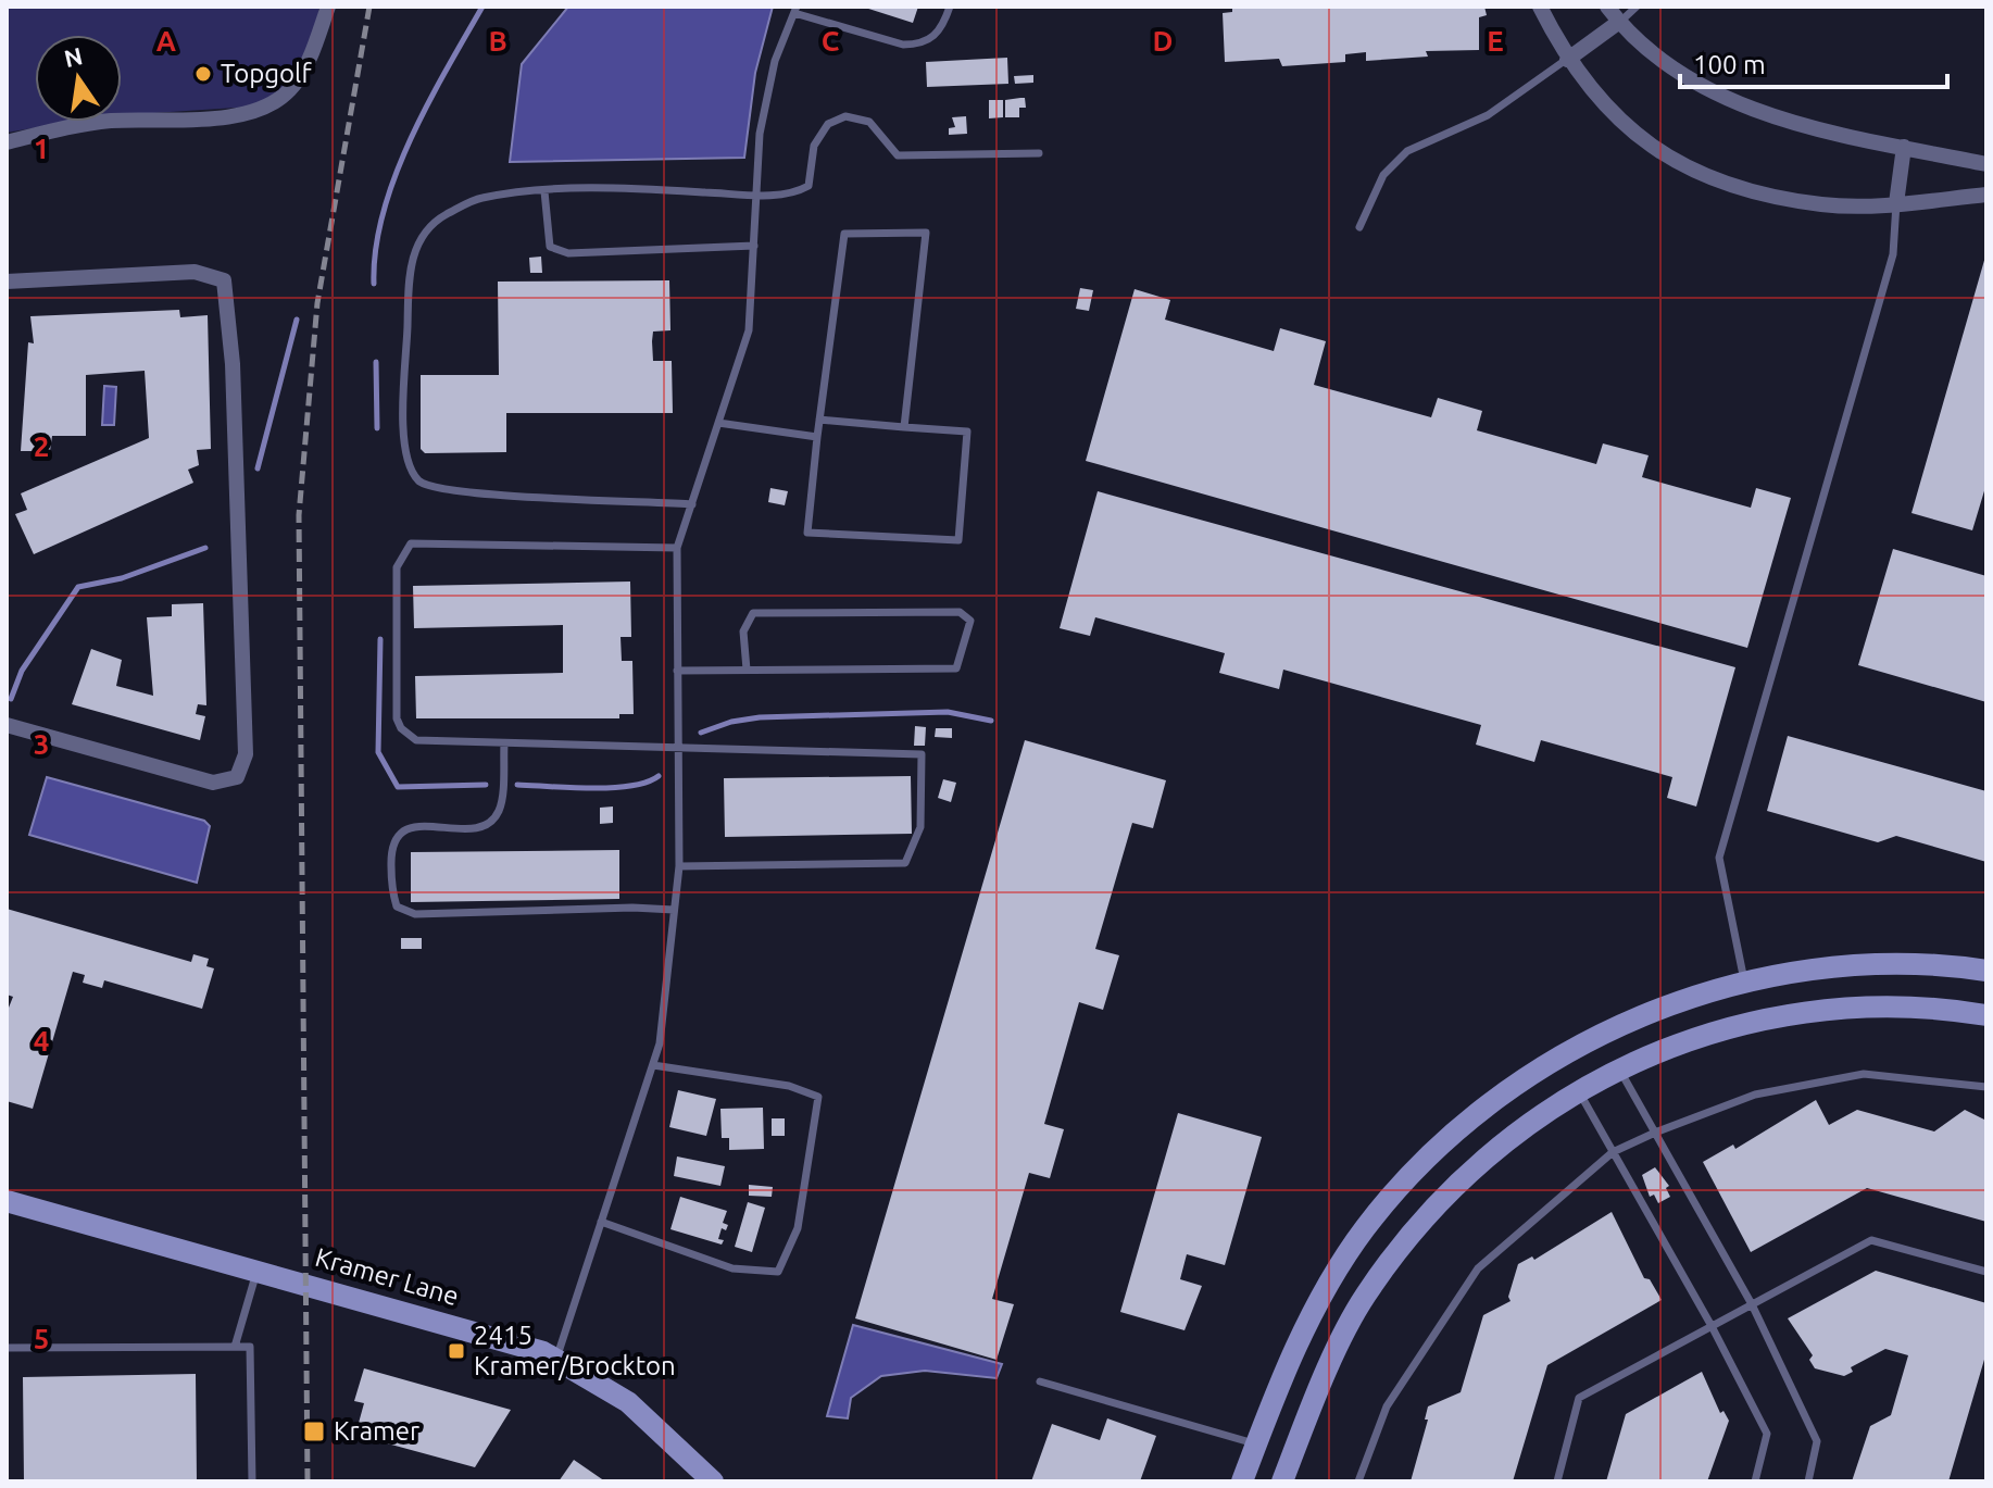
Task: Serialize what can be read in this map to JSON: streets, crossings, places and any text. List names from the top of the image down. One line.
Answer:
{"streets":{"main road":["Kramer Lane"]},"places":{"other":["Topgolf"],"transit":["2415 Kramer/Brockton","Kramer"]},"scale_bar":"100 m","north":"top","grid":{"columns":["A","B","C","D","E"],"rows":["1","2","3","4","5"]}}
